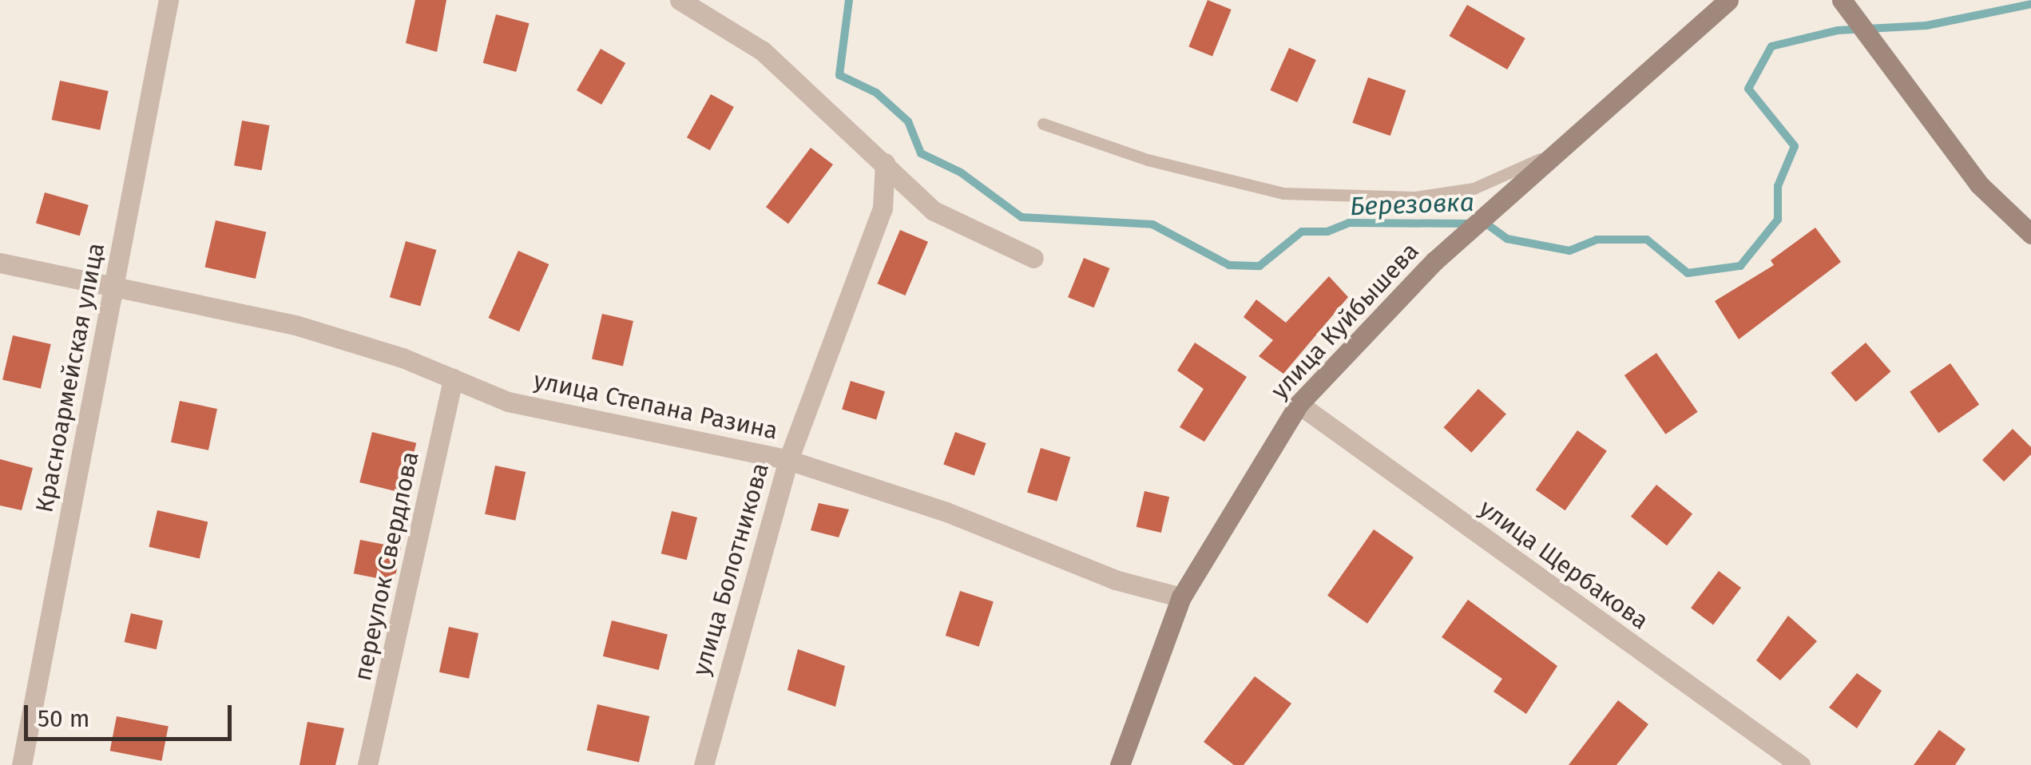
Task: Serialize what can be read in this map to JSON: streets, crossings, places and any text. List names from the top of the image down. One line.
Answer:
{"streets":{"street":["улица Куйбышева","Красноармейская улица","улица Степана Разина","улица Щербакова","переулок Свердлова","улица Болотникова"]},"crossings":[["улица Куйбышева","улица Степана Разина"],["улица Куйбышева","улица Щербакова"],["Красноармейская улица","улица Степана Разина"],["улица Степана Разина","переулок Свердлова"],["улица Степана Разина","улица Болотникова"]],"water":["Березовка"],"scale_bar":"50 m"}
